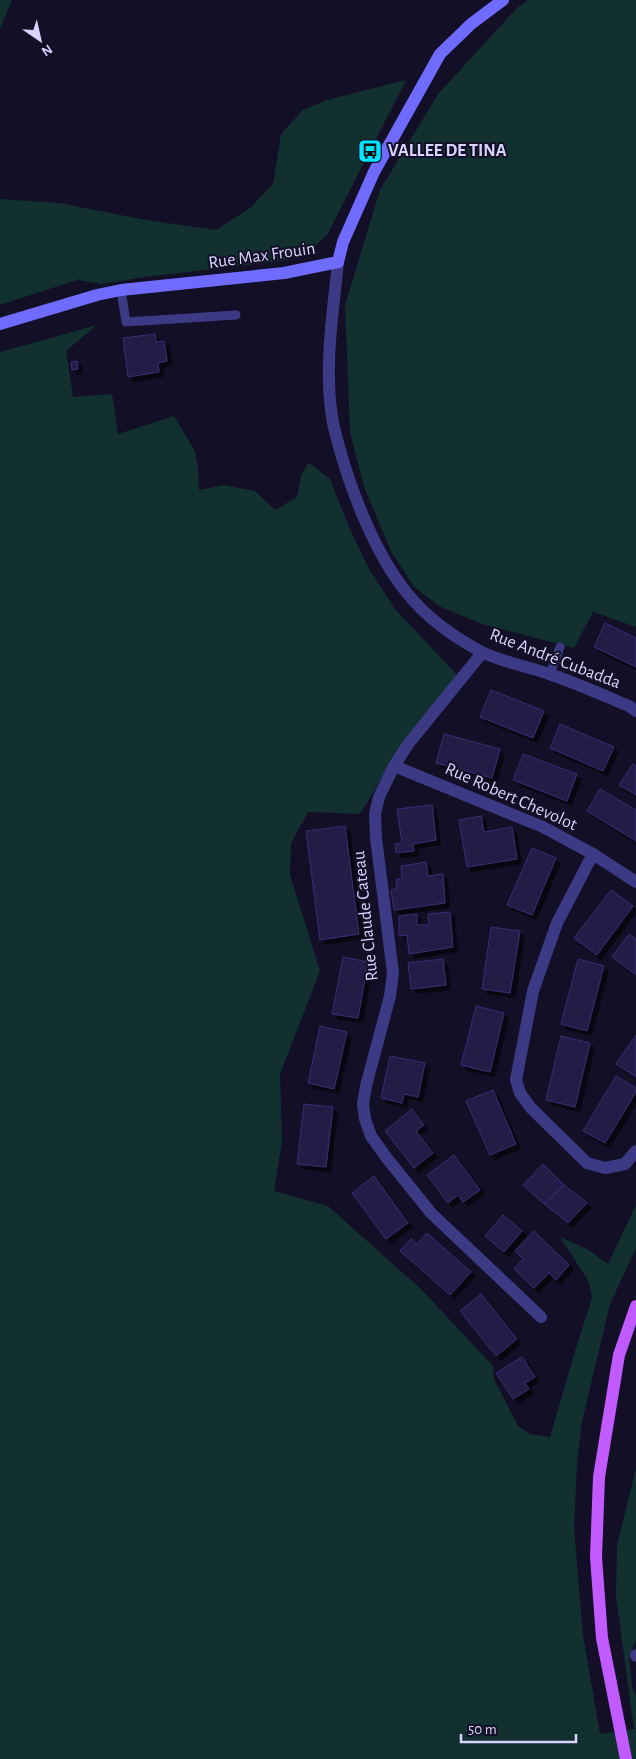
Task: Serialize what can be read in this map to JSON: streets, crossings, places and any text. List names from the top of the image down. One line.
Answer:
{"streets":{"street":["Rue Max Frouin","Rue André Cubadda","Rue Robert Chevolot","Rue Claude Cateau"]},"crossings":[["Rue Max Frouin","Rue André Cubadda"],["Rue André Cubadda","Rue Claude Cateau"],["Rue Robert Chevolot","Rue Claude Cateau"]],"places":{"bus stop":["VALLEE DE TINA"]},"scale_bar":"50 m","north":"bottom right"}
